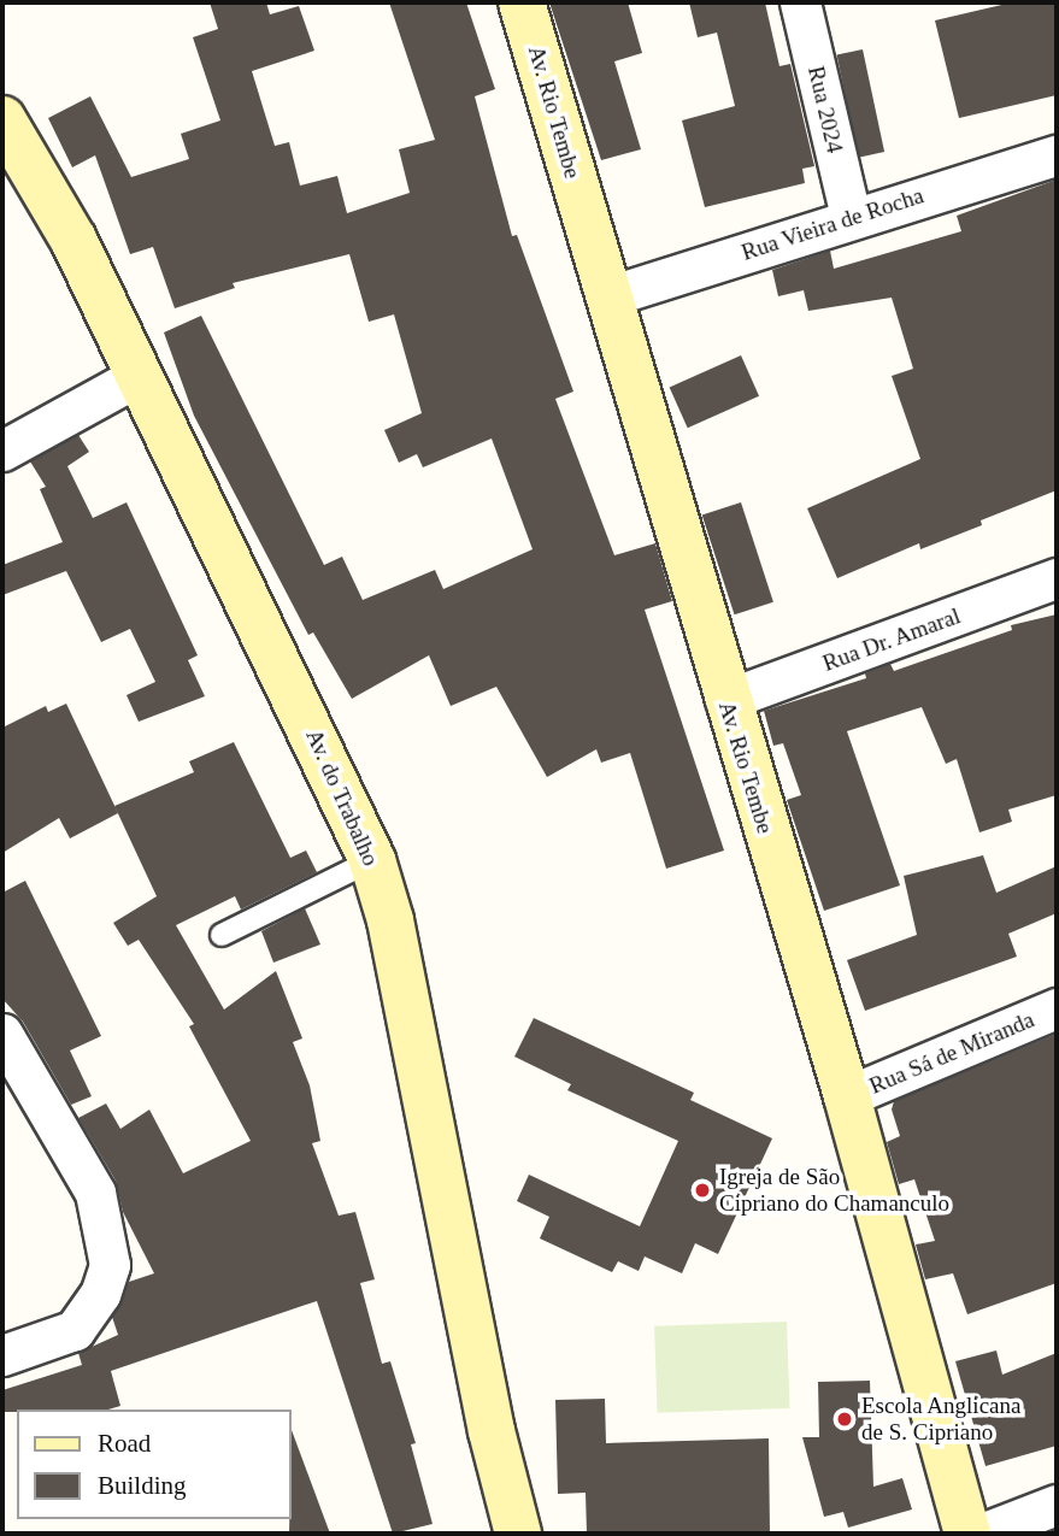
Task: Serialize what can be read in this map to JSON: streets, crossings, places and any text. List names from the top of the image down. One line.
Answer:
{"streets":{"main road":["Av. Rio Tembe","Av. do Trabalho"],"street":["Rua 2024","Rua Vieira de Rocha","Rua Dr. Amaral","Rua Sá de Miranda"]},"crossings":[["Rua 2024","Rua Vieira de Rocha"],["Av. Rio Tembe","Rua Vieira de Rocha"],["Av. Rio Tembe","Rua Dr. Amaral"],["Av. Rio Tembe","Rua Sá de Miranda"]],"places":["Igreja de São Cipriano do Chamanculo","Escola Anglicana de S. Cipriano"],"legend":["Road","Building"]}
